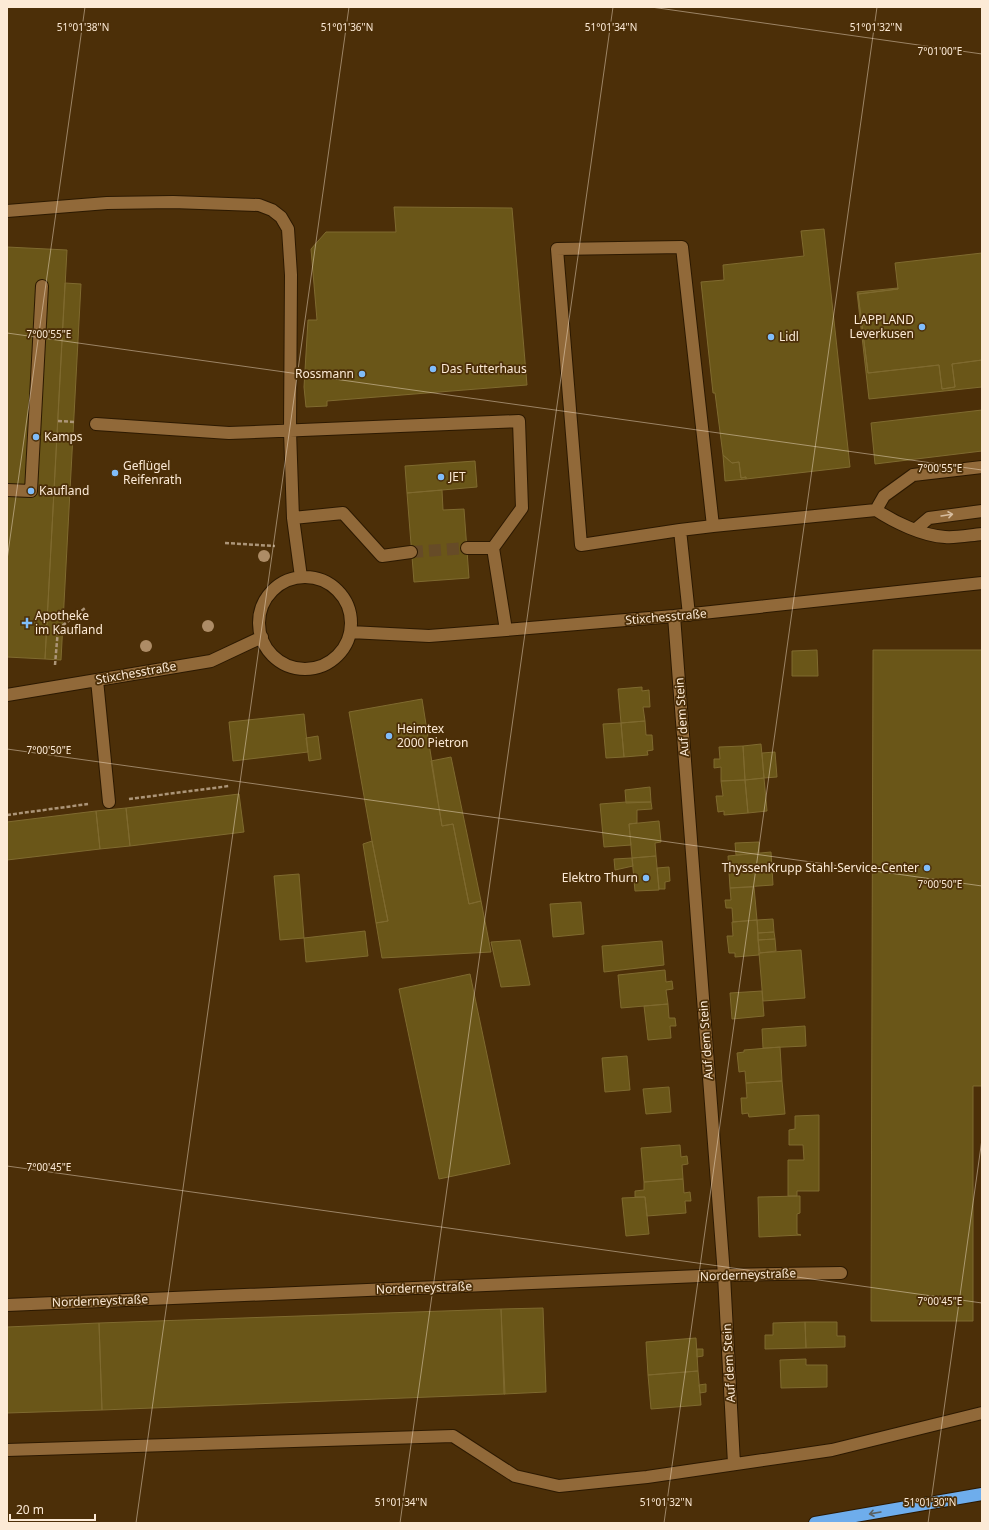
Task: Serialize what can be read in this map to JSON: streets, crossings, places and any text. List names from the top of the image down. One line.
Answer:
{"streets":{"street":["Stixchesstraße","Auf dem Stein","Norderneystraße"]},"crossings":[["Stixchesstraße","Auf dem Stein"],["Auf dem Stein","Norderneystraße"]],"places":{"other":["LAPPLAND Leverkusen","Lidl","Das Futterhaus","Rossmann","Kamps","Geflügel Reifenrath","JET","Kaufland","Heimtex 2000 Pietron","ThyssenKrupp Stahl-Service-Center","Elektro Thurn"],"health":["Apotheke im Kaufland"]},"scale_bar":"20 m","coordinates":["51°01'38\"N","51°01'36\"N","51°01'34\"N","51°01'32\"N","7°01'00\"E","7°00'55\"E","7°00'50\"E","7°00'45\"E","51°01'30\"N"]}
